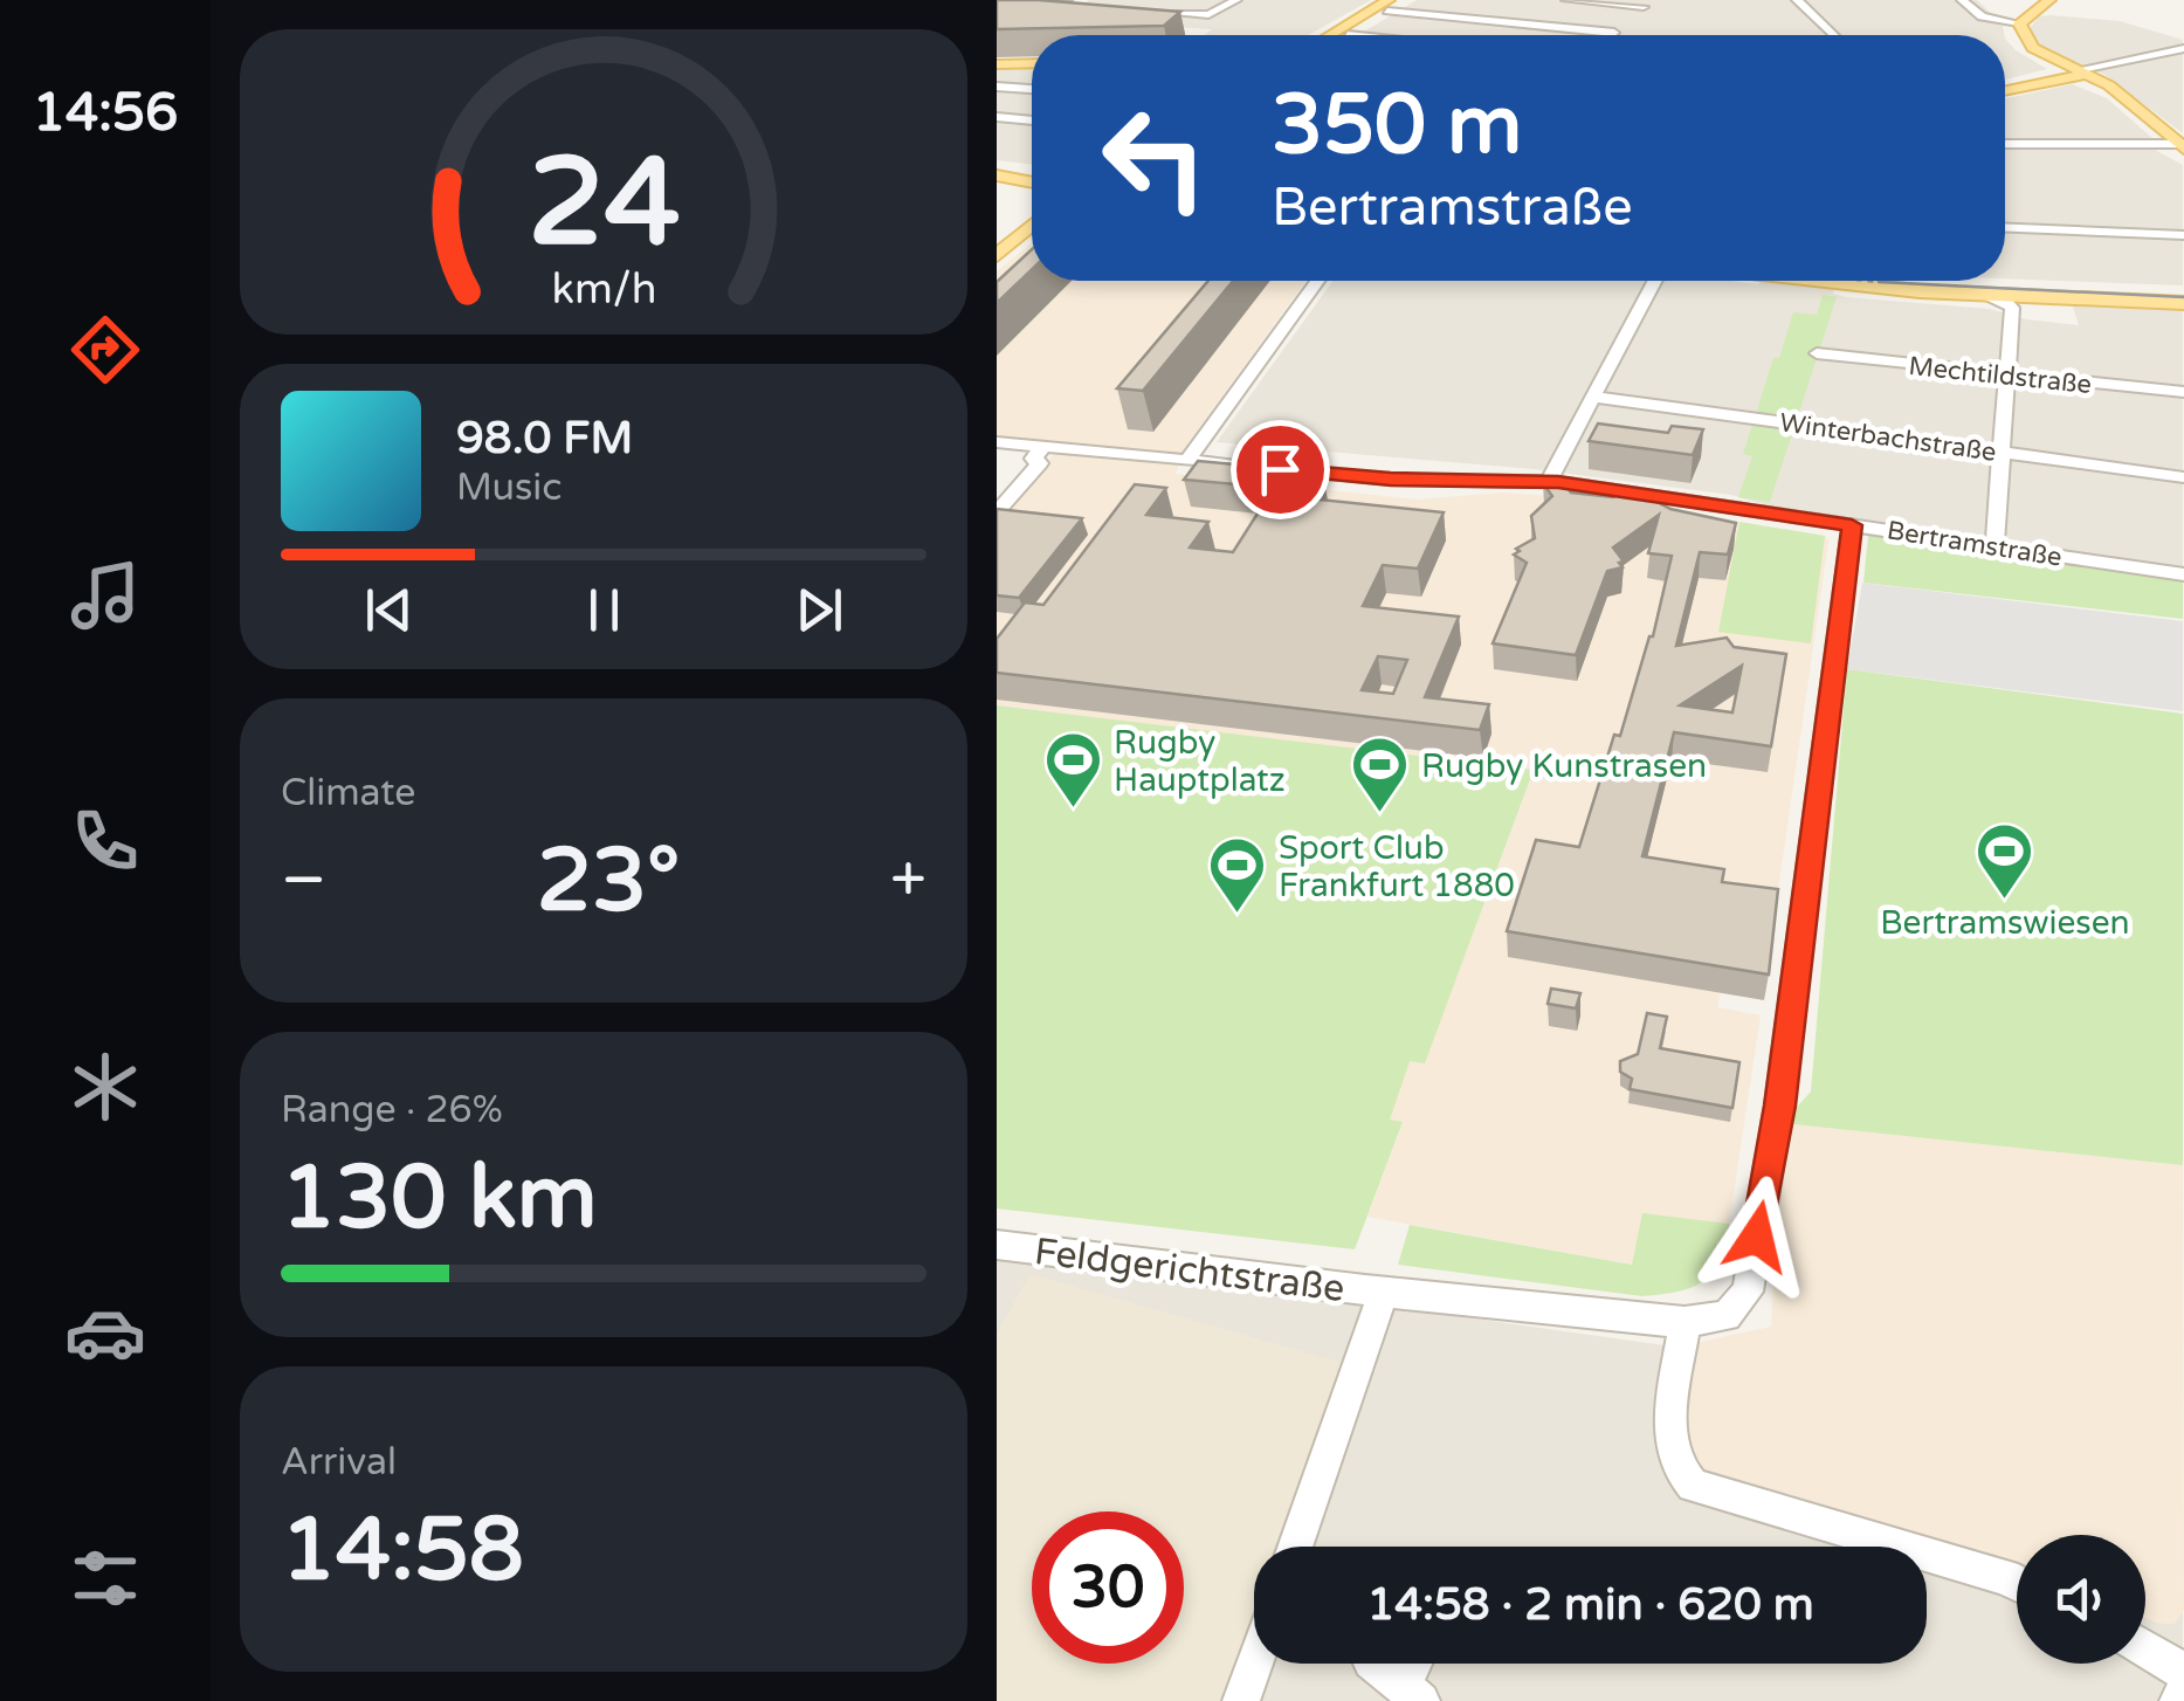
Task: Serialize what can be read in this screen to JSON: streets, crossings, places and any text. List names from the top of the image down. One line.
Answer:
{"streets":{"street":["Mechtildstraße","Winterbachstraße","Bertramstraße","Feldgerichtstraße"]},"places":{"sports":["Rugby Hauptplatz","Rugby Kunstrasen","Bertramswiesen","Sport Club Frankfurt 1880"]},"page":{"tabs":"14:56","turn":["350 m","Bertramstraße"],"song":["98.0 FM","Music"],"tile":["Climate",["Range · 26%","130 km"],["Arrival","14:58"]],"heat":["−","23°","+"],"limit":"30","trip":"14:58 · 2 min · 620 m","gauge":["24","km/h"]}}
